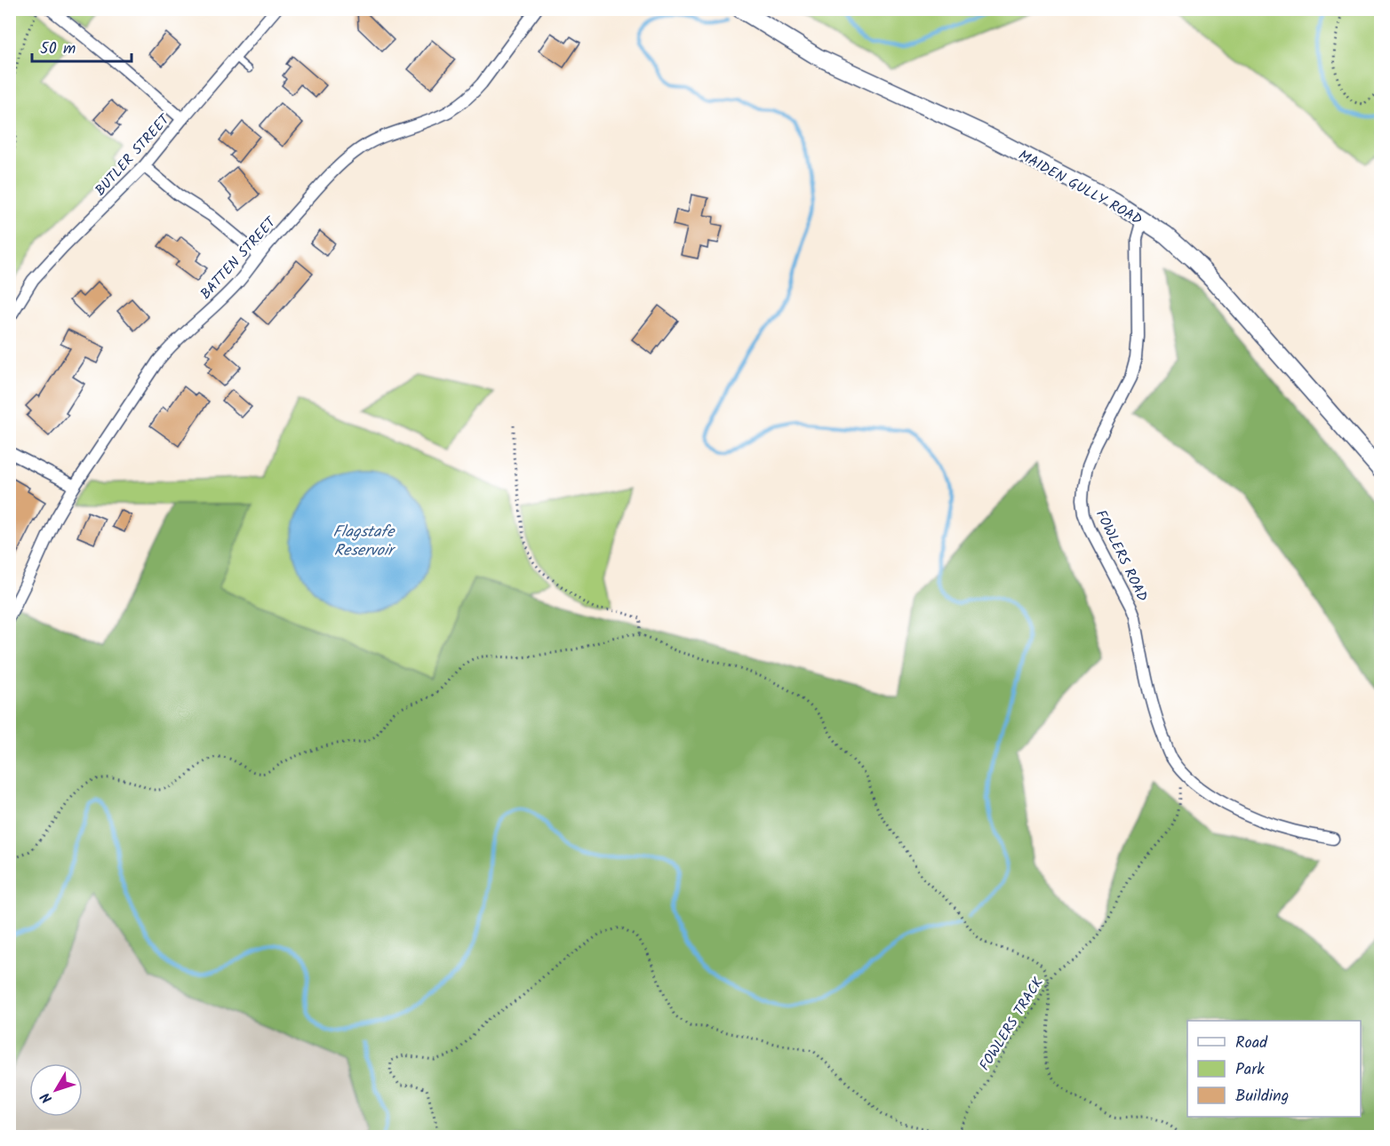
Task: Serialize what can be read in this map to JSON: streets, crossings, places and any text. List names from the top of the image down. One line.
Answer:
{"streets":{"street":["BUTLER STREET","MAIDEN GULLY ROAD","BATTEN STREET","FOWLERS ROAD"],"path":["FOWLERS TRACK"]},"crossings":[["MAIDEN GULLY ROAD","FOWLERS ROAD"],["FOWLERS ROAD","FOWLERS TRACK"]],"water":["Flagstafe Reservoir"],"legend":["Road","Park","Building"],"scale_bar":"50 m","north":"bottom left"}
